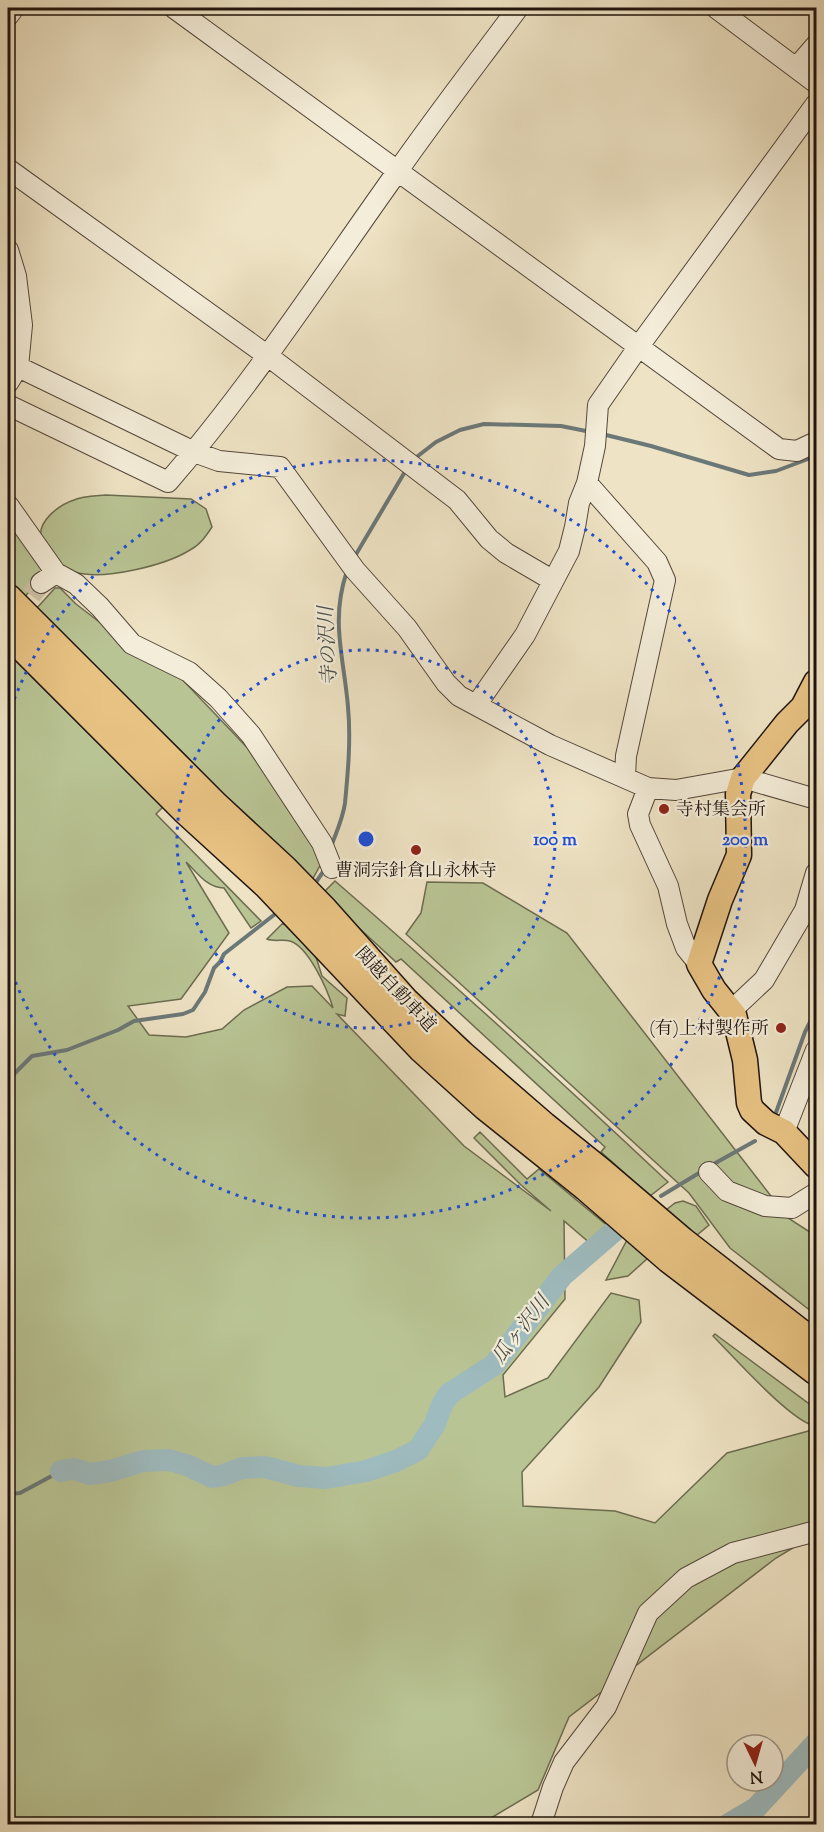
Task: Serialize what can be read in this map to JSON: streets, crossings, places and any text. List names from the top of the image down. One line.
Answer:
{"streets":{"highway":["関越自動車道"]},"water":["寺の沢川","瓜ヶ沢川"],"places":["寺村集会所","曹洞宗針倉山永林寺","(有)上村製作所"],"north":"bottom","rings":["100 m","200 m"]}
